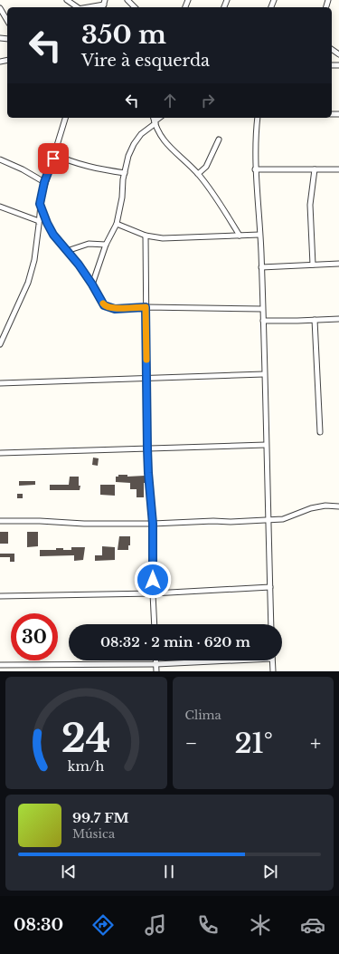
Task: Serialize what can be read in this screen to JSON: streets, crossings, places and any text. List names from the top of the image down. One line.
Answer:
{"page":{"turn":["350 m","Vire à esquerda"],"limit":"30","trip":"08:32 · 2 min · 620 m","tile":"Clima","heat":["−","21°","+"],"song":["99.7 FM","Música"],"tabs":"08:30","gauge":["24","km/h"]}}
